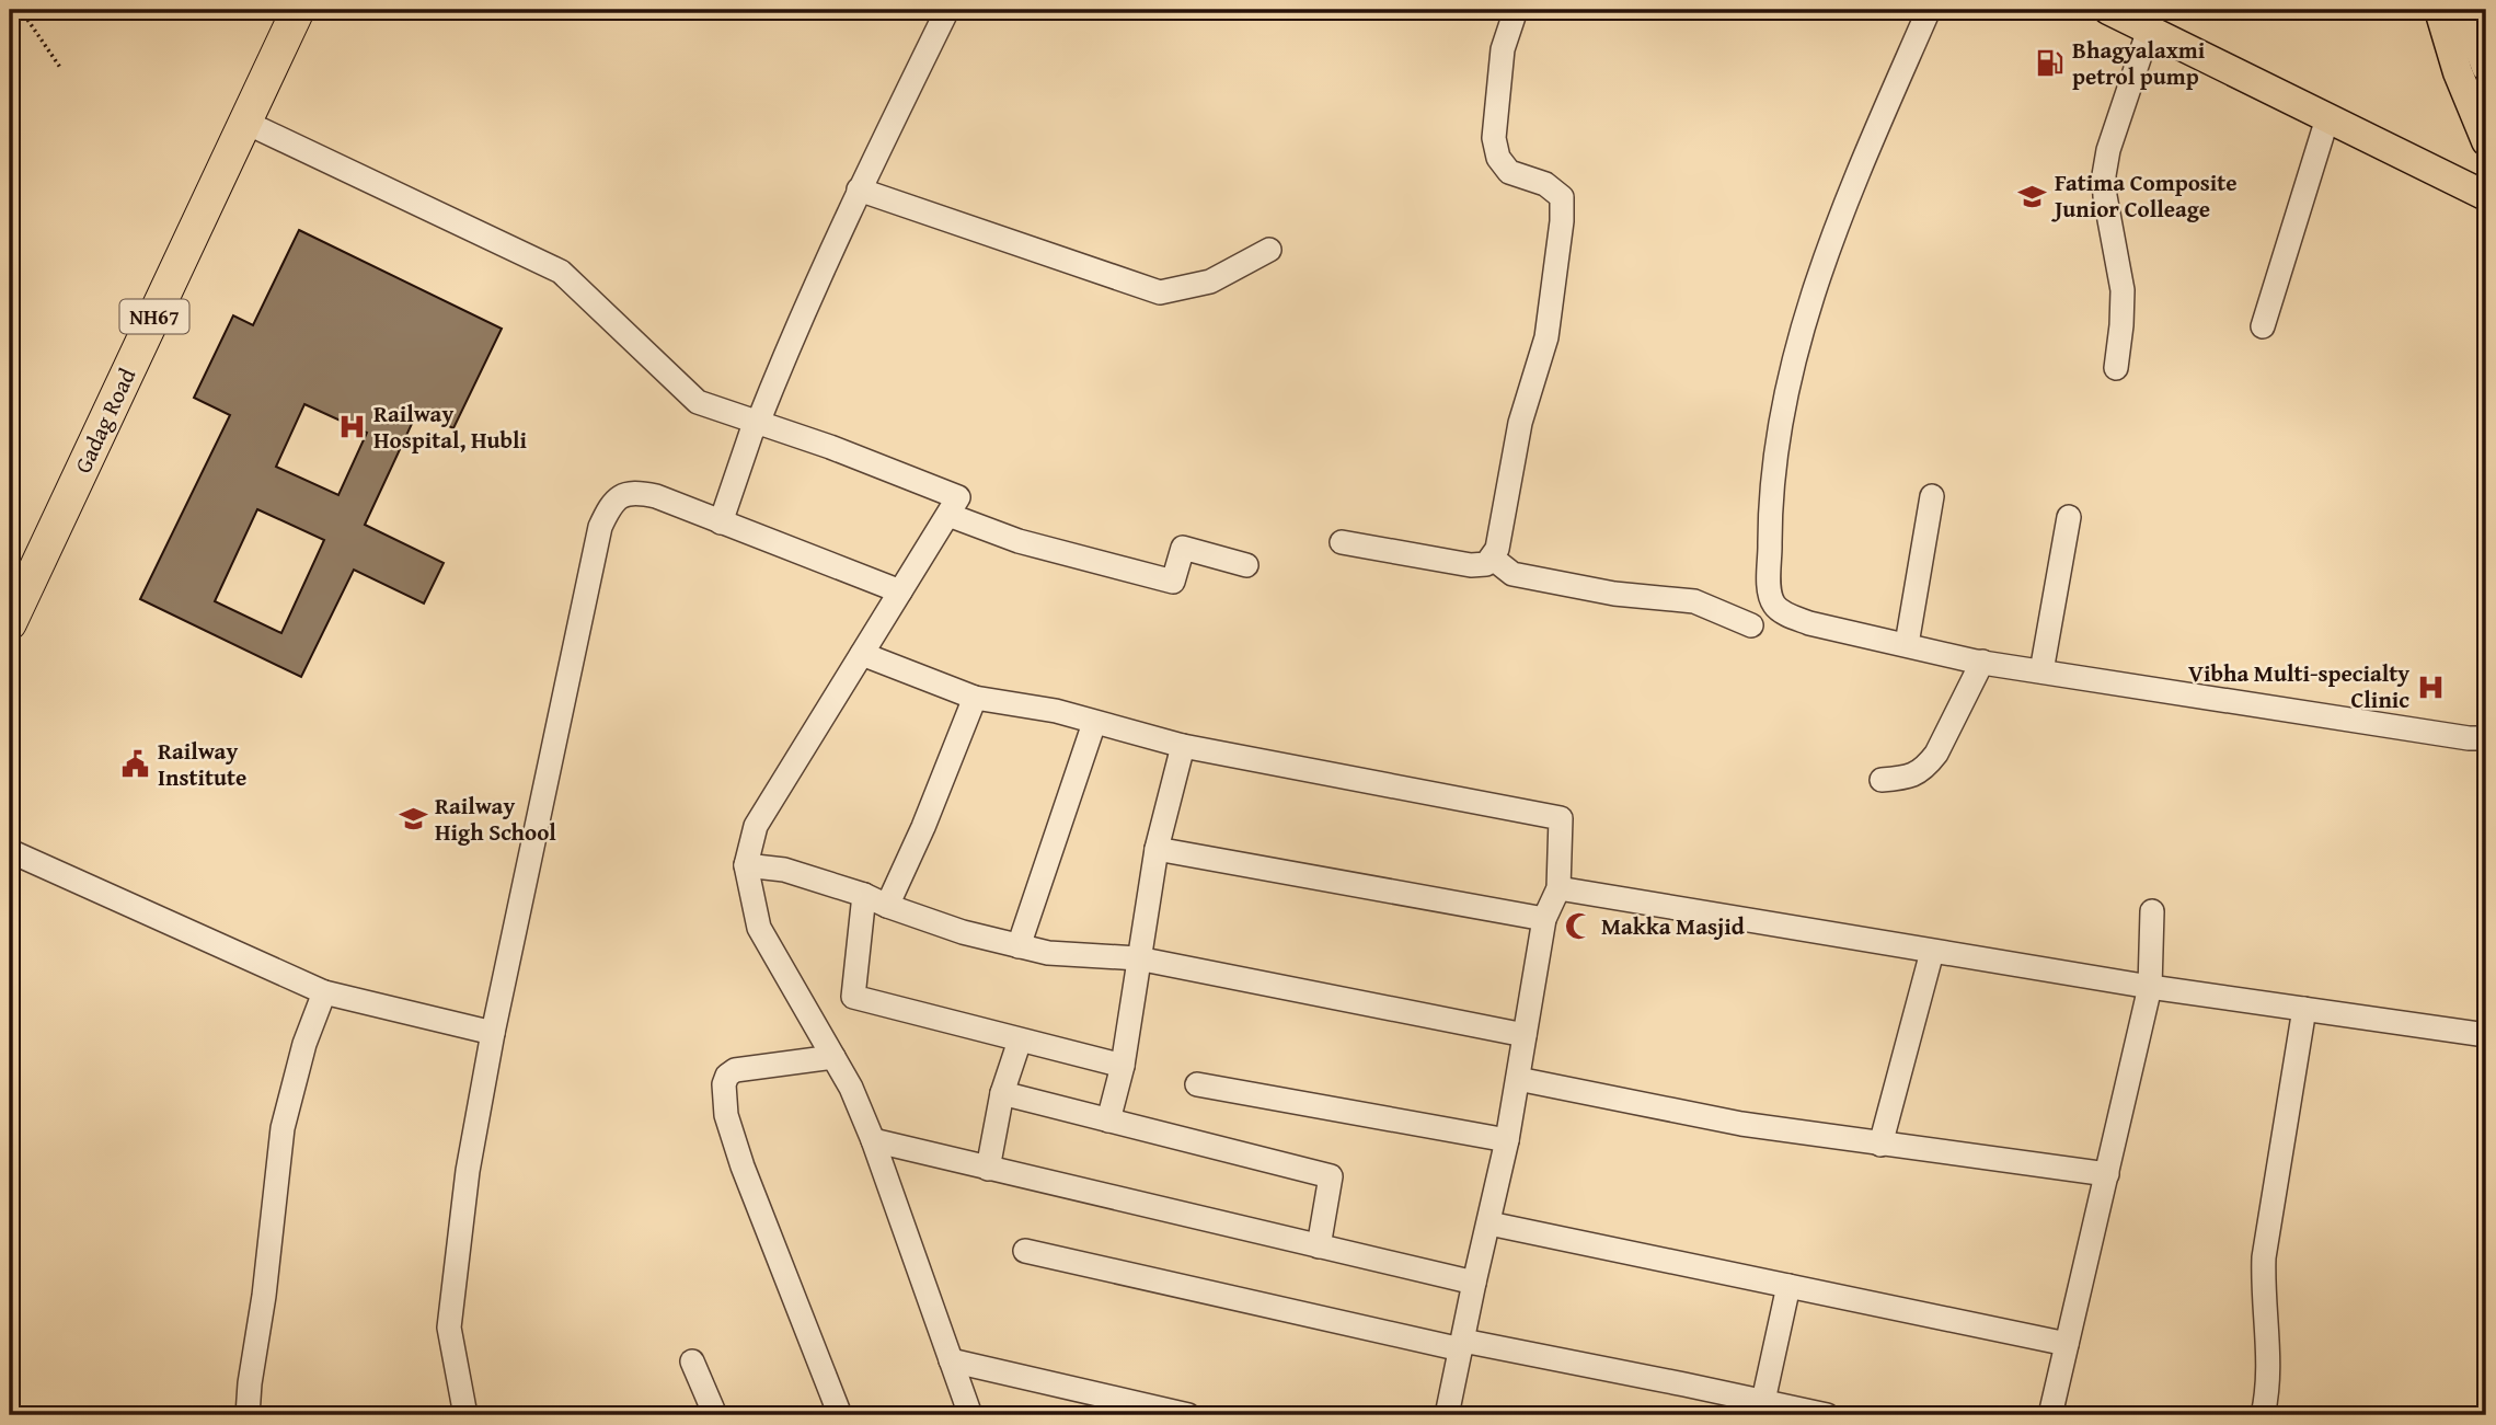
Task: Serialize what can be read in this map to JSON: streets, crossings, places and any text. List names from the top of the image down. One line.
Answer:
{"streets":{"highway":["NH67","Gadag Road"]},"places":{"fuel station":["Bhagyalaxmi petrol pump"],"school or university":["Fatima Composite Junior Colleage","Railway High School"],"hospital":["Railway Hospital, Hubli","Vibha Multi-specialty Clinic"],"public building":["Railway Institute"],"mosque":["Makka Masjid"]}}
